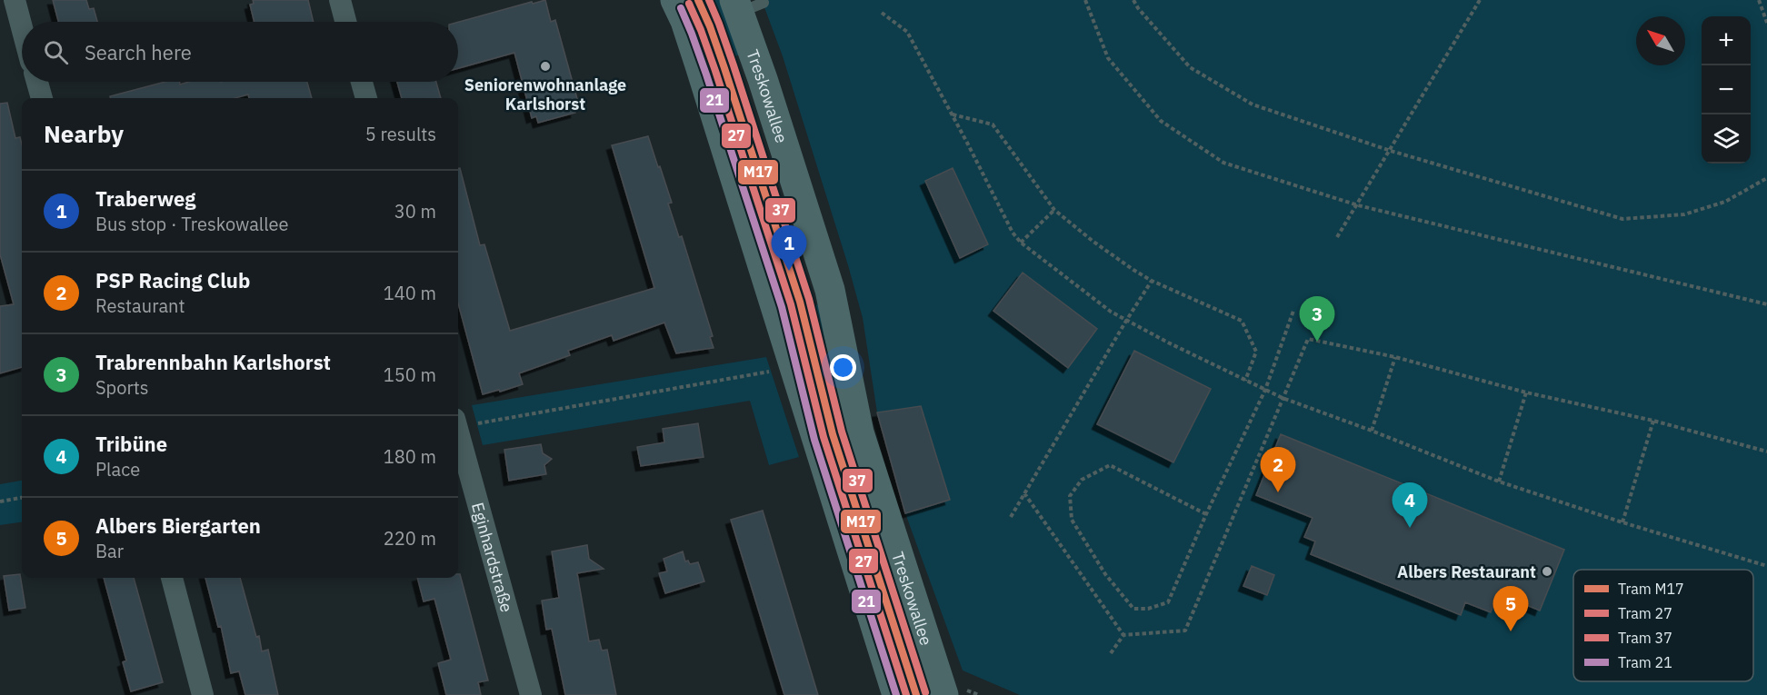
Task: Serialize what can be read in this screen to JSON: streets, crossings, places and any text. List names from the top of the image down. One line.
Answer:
{"streets":{"main road":["Treskowallee"],"street":["Eginhardstraße"]},"places":["Seniorenwohnanlage Karlshorst","Albers Restaurant"],"lines":["tram line M17","tram line 37","tram line 27","tram line 21"],"legend":["Tram M17","Tram 27","Tram 37","Tram 21"],"north":"top left","page":{"map_buttons":["+","−"],"search":"Search here","heading":["Nearby","5 results"],"list":[{"mark":"1","name":"Traberweg","note":"Bus stop · Treskowallee","value":"30 m"},{"mark":"2","name":"PSP Racing Club","note":"Restaurant","value":"140 m"},{"mark":"3","name":"Trabrennbahn Karlshorst","note":"Sports","value":"150 m"},{"mark":"4","name":"Tribüne","note":"Place","value":"180 m"},{"mark":"5","name":"Albers Biergarten","note":"Bar","value":"220 m"}],"pins":["1","3","2","4","5"]}}
